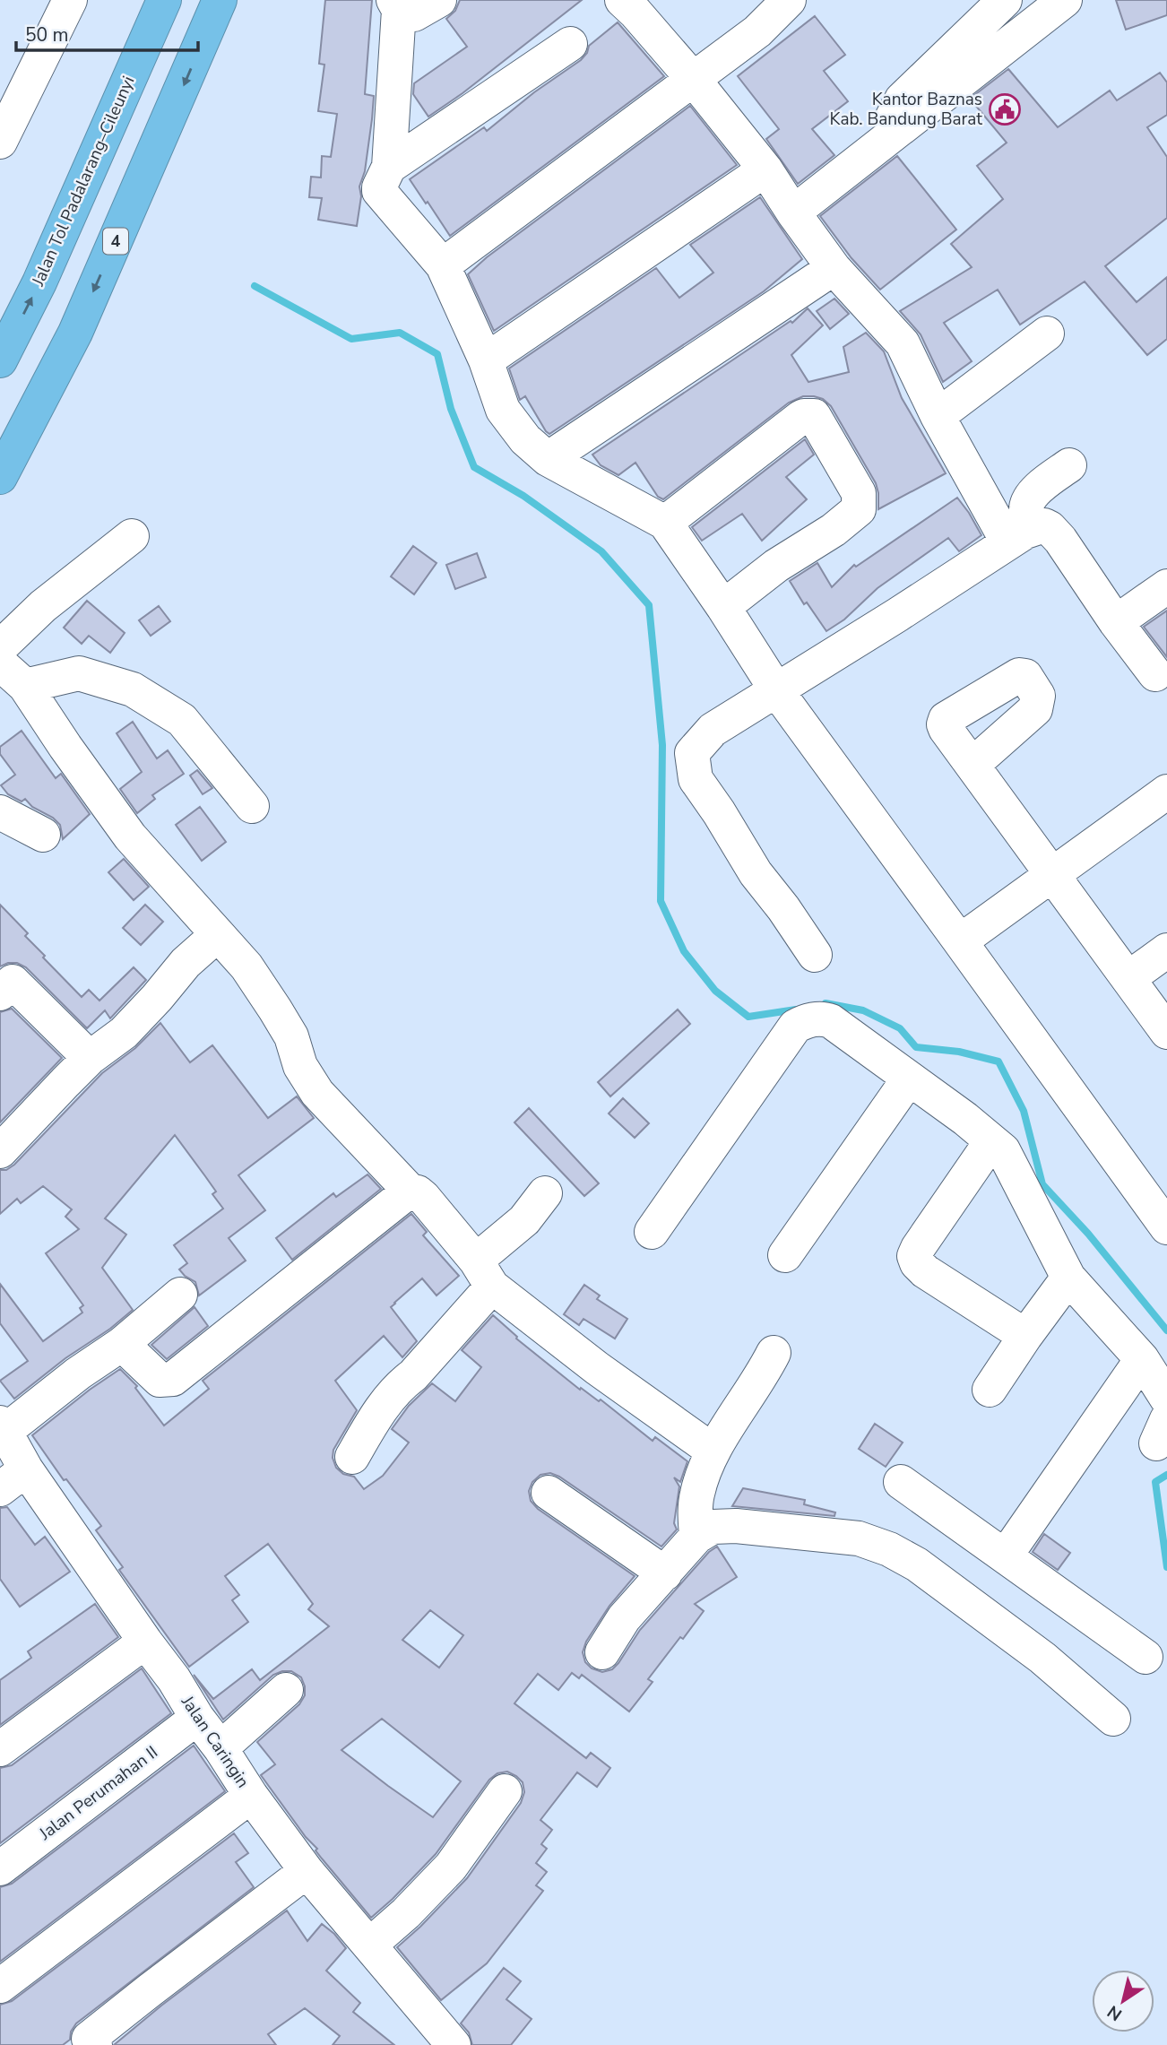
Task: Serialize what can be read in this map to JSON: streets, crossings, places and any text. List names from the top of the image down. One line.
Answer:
{"streets":{"highway":["Jalan Tol Padalarang–Cileunyi","4"],"street":["Jalan Caringin","Jalan Perumahan II"]},"crossings":[["Jalan Caringin","Jalan Perumahan II"]],"places":{"public building":["Kantor Baznas Kab. Bandung Barat"]},"scale_bar":"50 m","north":"bottom left"}
